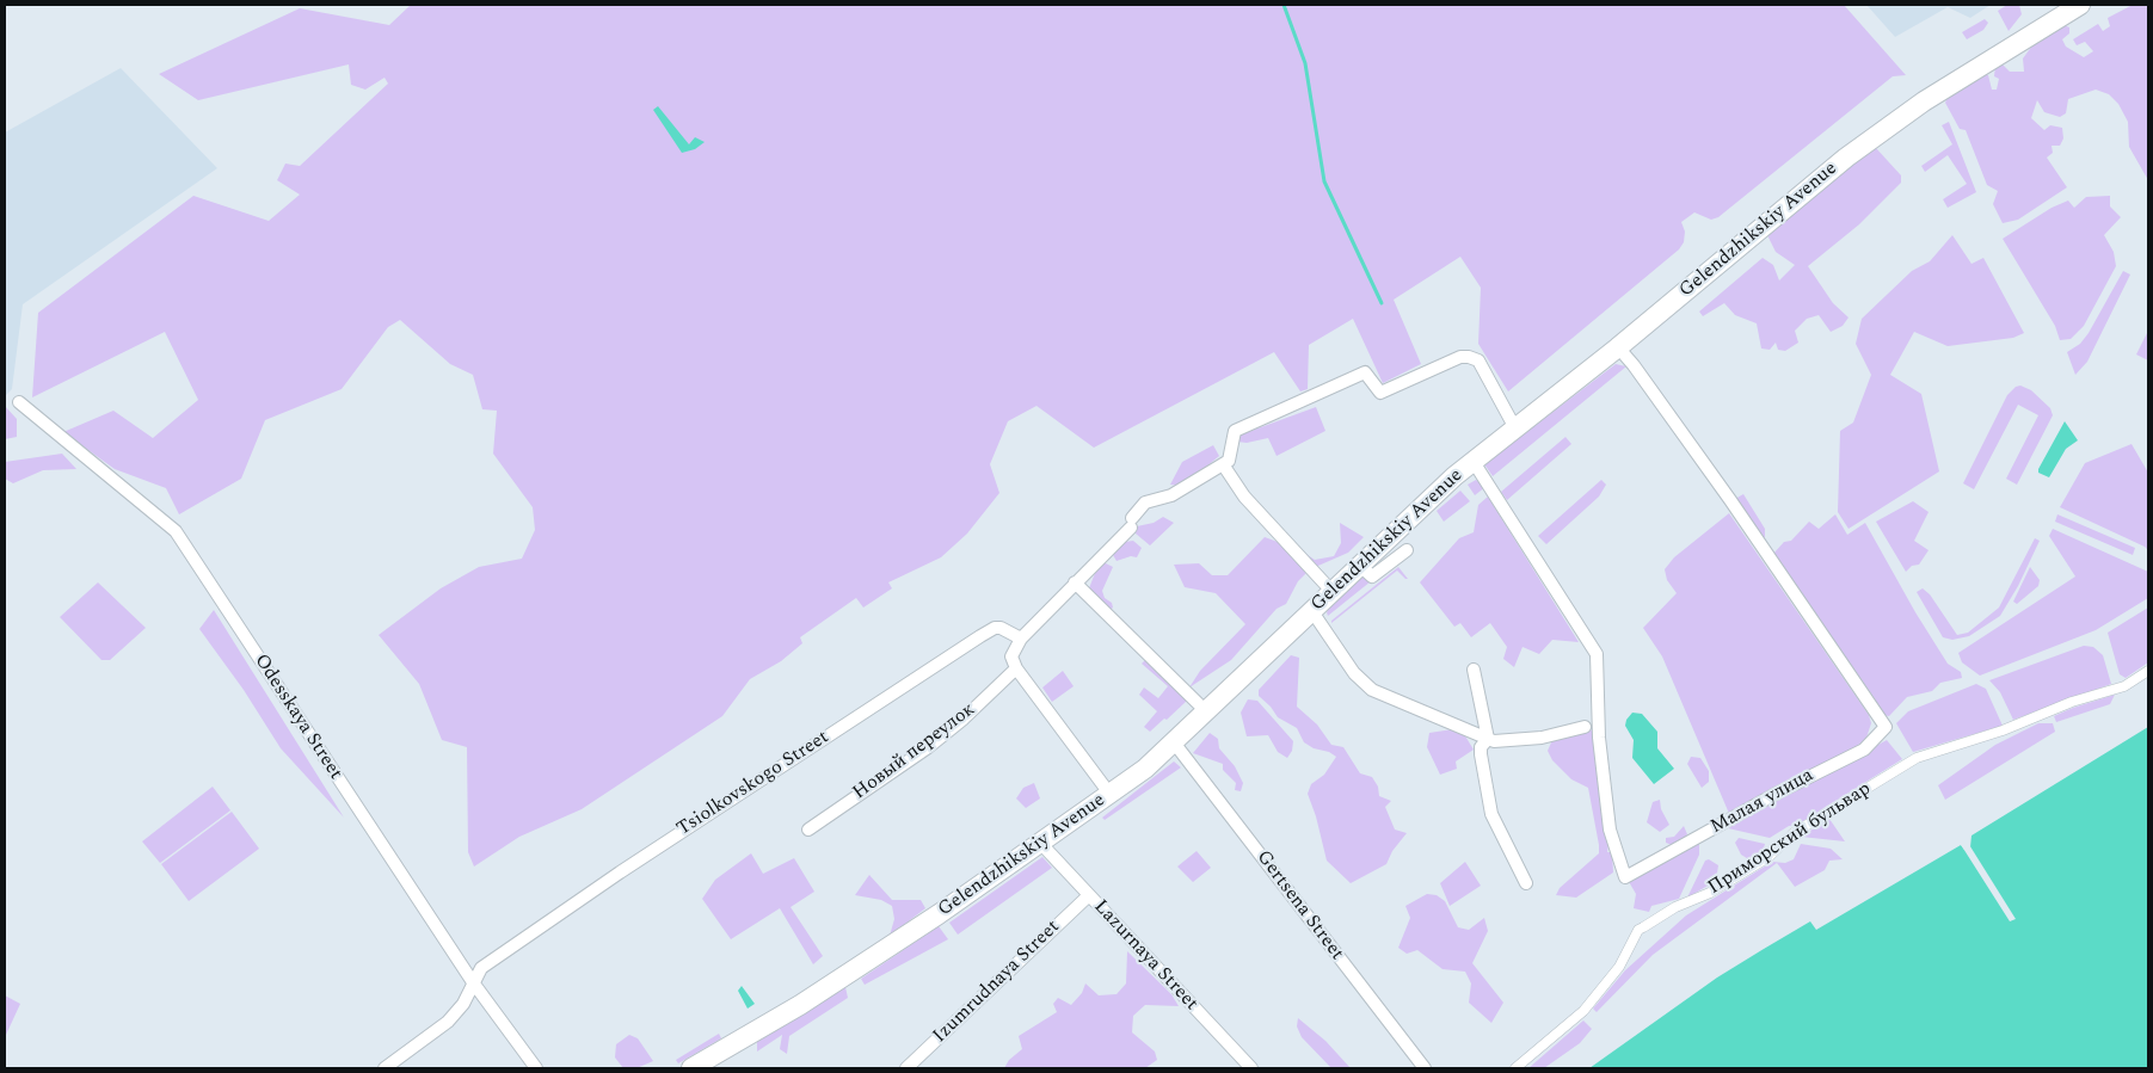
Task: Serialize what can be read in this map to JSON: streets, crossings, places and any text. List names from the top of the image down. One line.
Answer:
{"streets":{"main road":["Gelendzhikskiy Avenue"],"street":["Odesskaya Street","Новый переулок","Tsiolkovskogo Street","Малая улица","Приморский бульвар","Gertsena Street","Lazurnaya Street","Izumrudnaya Street"]},"crossings":[["Gelendzhikskiy Avenue","Малая улица"],["Gelendzhikskiy Avenue","Gertsena Street"],["Gelendzhikskiy Avenue","Lazurnaya Street"],["Odesskaya Street","Tsiolkovskogo Street"],["Lazurnaya Street","Izumrudnaya Street"]]}
